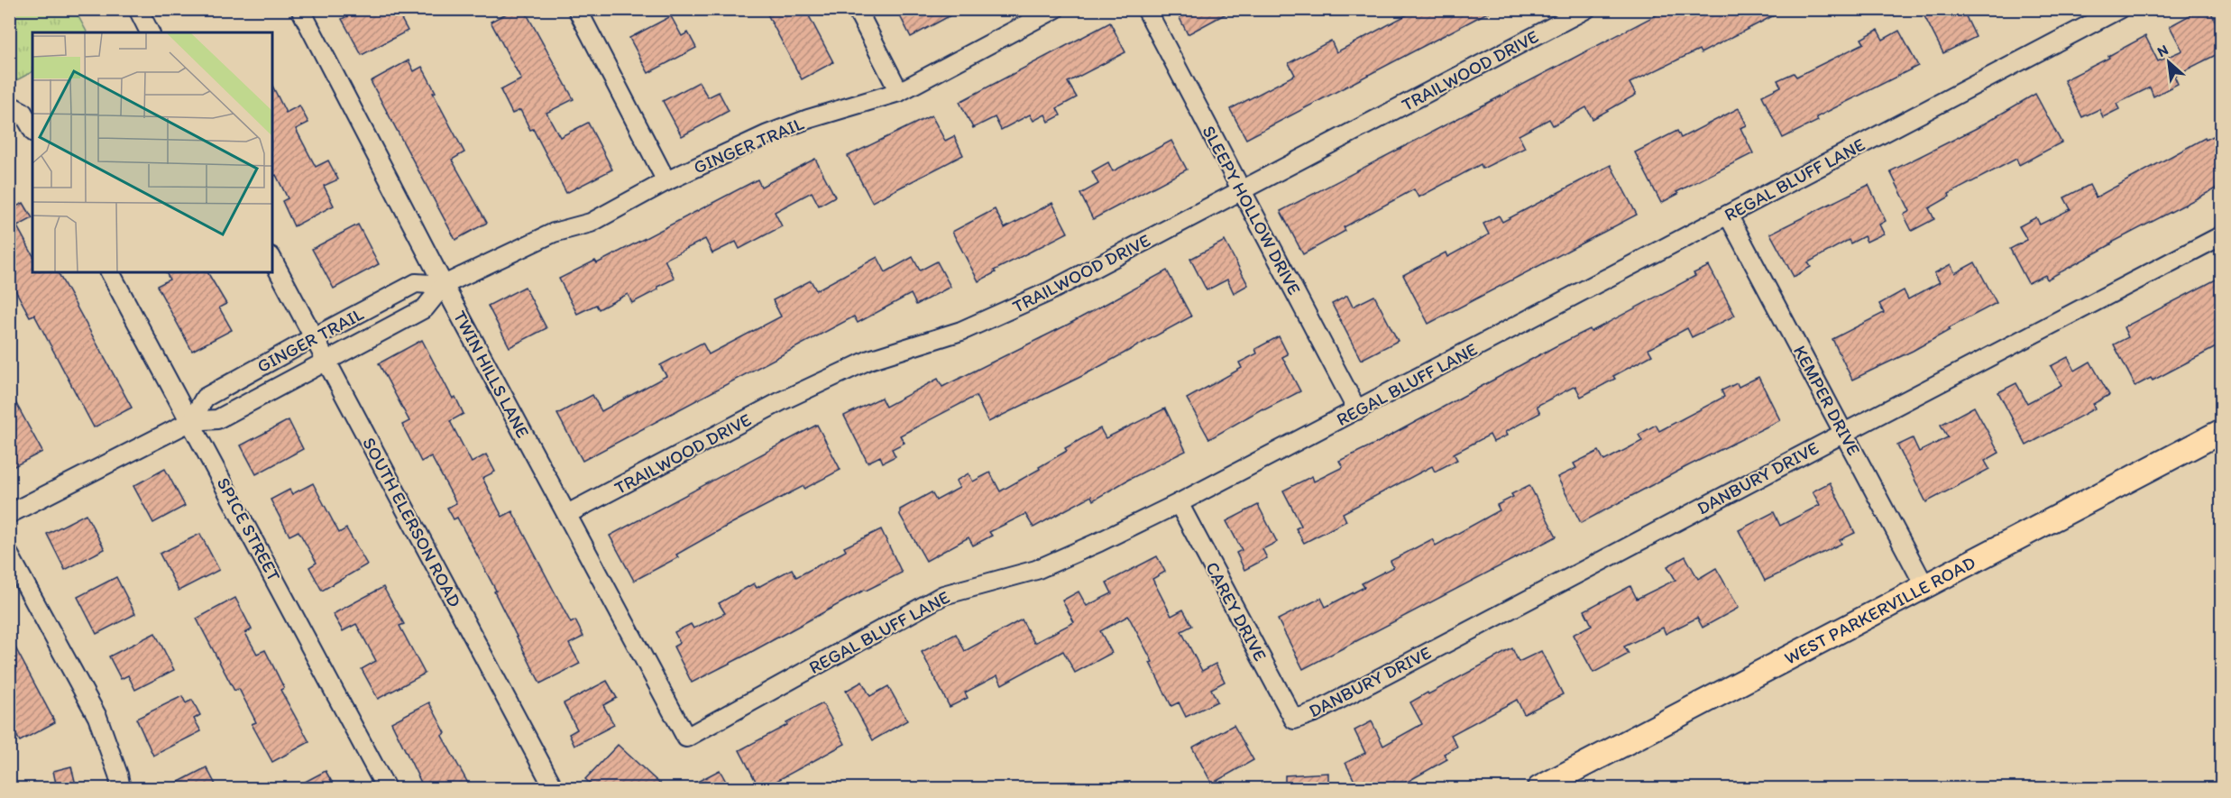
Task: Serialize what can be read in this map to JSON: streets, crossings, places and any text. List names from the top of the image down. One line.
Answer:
{"streets":{"main road":["WEST PARKERVILLE ROAD"],"street":["TRAILWOOD DRIVE","GINGER TRAIL","REGAL BLUFF LANE","SLEEPY HOLLOW DRIVE","TWIN HILLS LANE","KEMPER DRIVE","DANBURY DRIVE","SOUTH ELERSON ROAD","SPICE STREET","CAREY DRIVE"]},"crossings":[["TRAILWOOD DRIVE","SLEEPY HOLLOW DRIVE"],["TRAILWOOD DRIVE","TWIN HILLS LANE"],["GINGER TRAIL","TWIN HILLS LANE"],["GINGER TRAIL","SOUTH ELERSON ROAD"],["GINGER TRAIL","SPICE STREET"],["REGAL BLUFF LANE","SLEEPY HOLLOW DRIVE"],["REGAL BLUFF LANE","TWIN HILLS LANE"],["REGAL BLUFF LANE","KEMPER DRIVE"],["REGAL BLUFF LANE","CAREY DRIVE"],["KEMPER DRIVE","DANBURY DRIVE"],["KEMPER DRIVE","WEST PARKERVILLE ROAD"],["DANBURY DRIVE","CAREY DRIVE"]],"north":"top left"}
